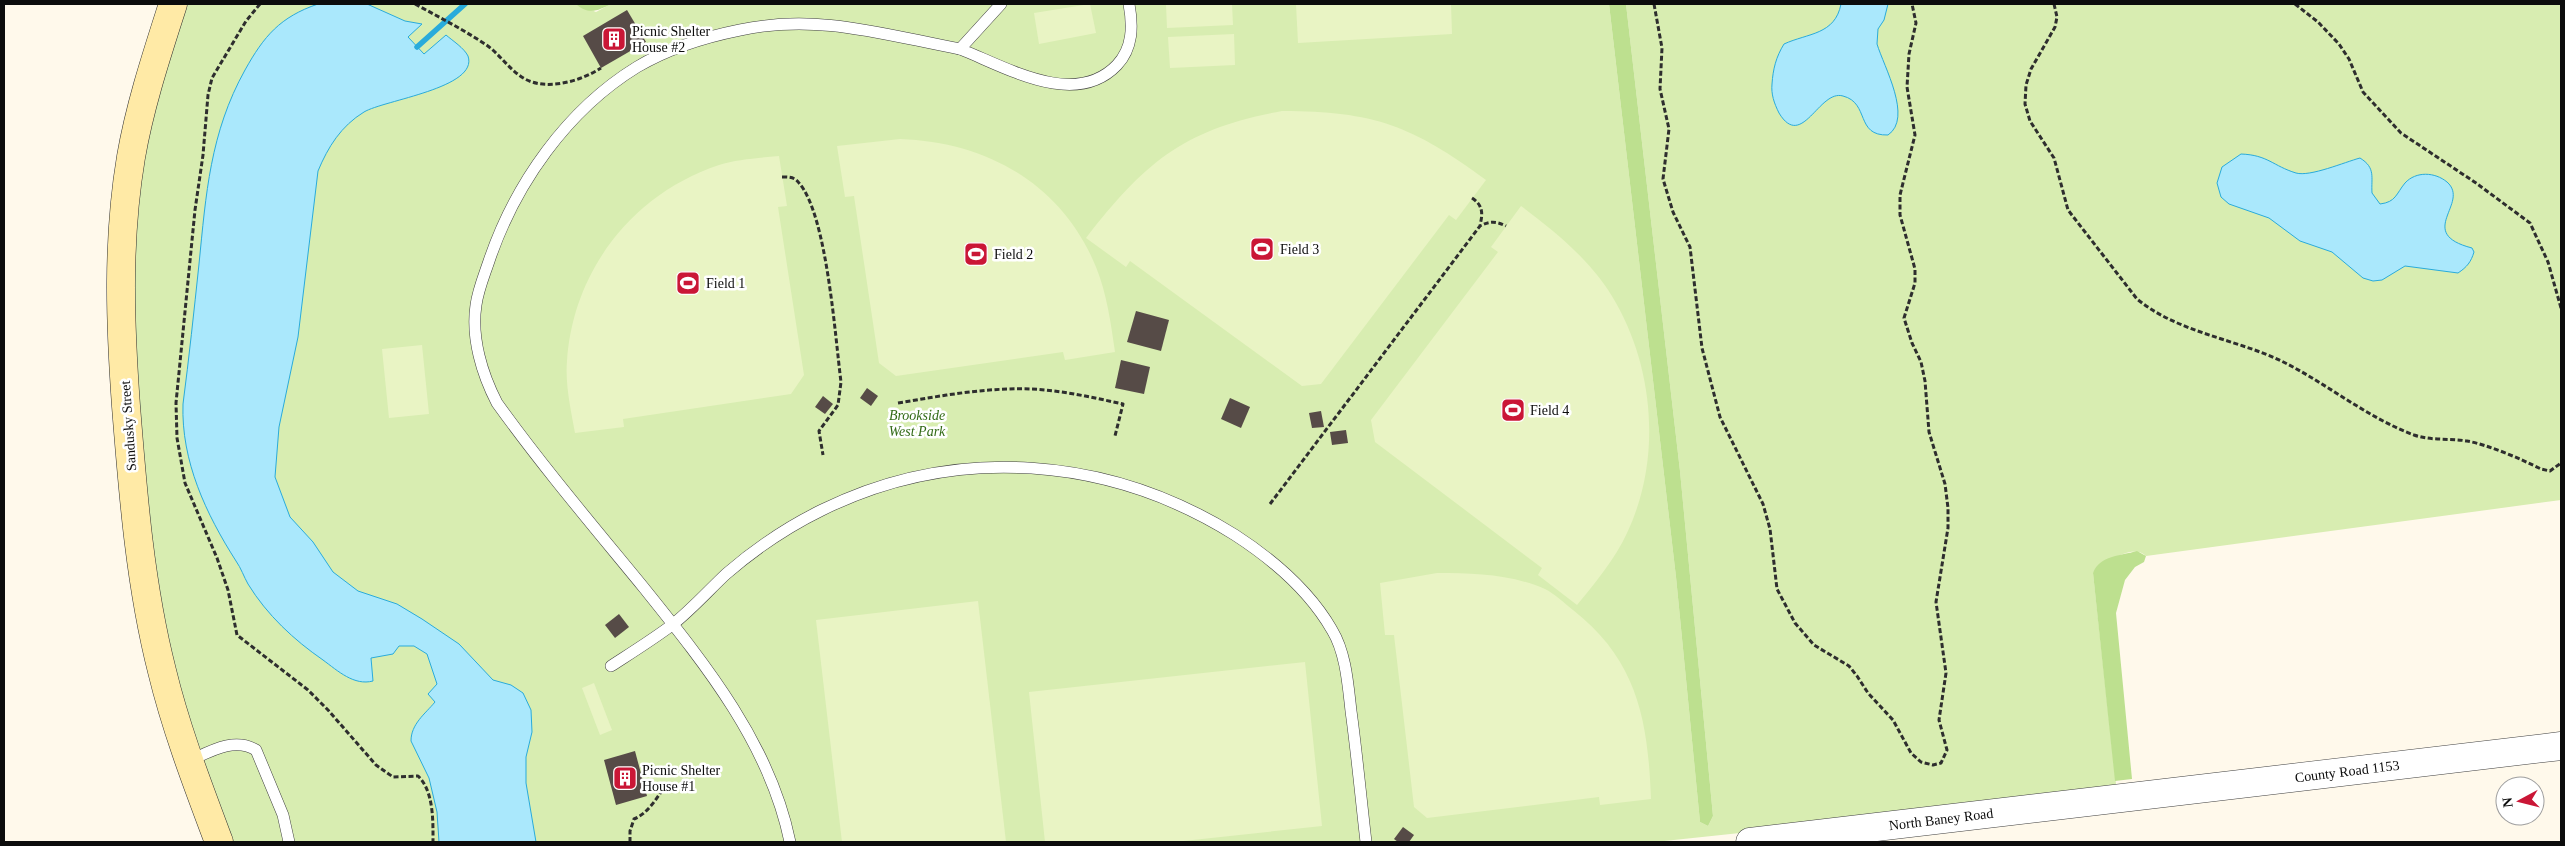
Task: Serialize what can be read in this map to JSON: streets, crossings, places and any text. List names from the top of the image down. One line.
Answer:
{"streets":{"main road":["Sandusky Street"],"street":["County Road 1153","North Baney Road"]},"crossings":[["County Road 1153","North Baney Road"]],"parks":["Brookside West Park"],"places":{"building":["Picnic Shelter House #2","Picnic Shelter House #1"],"sports":["Field 3","Field 2","Field 1","Field 4"]},"north":"left"}
